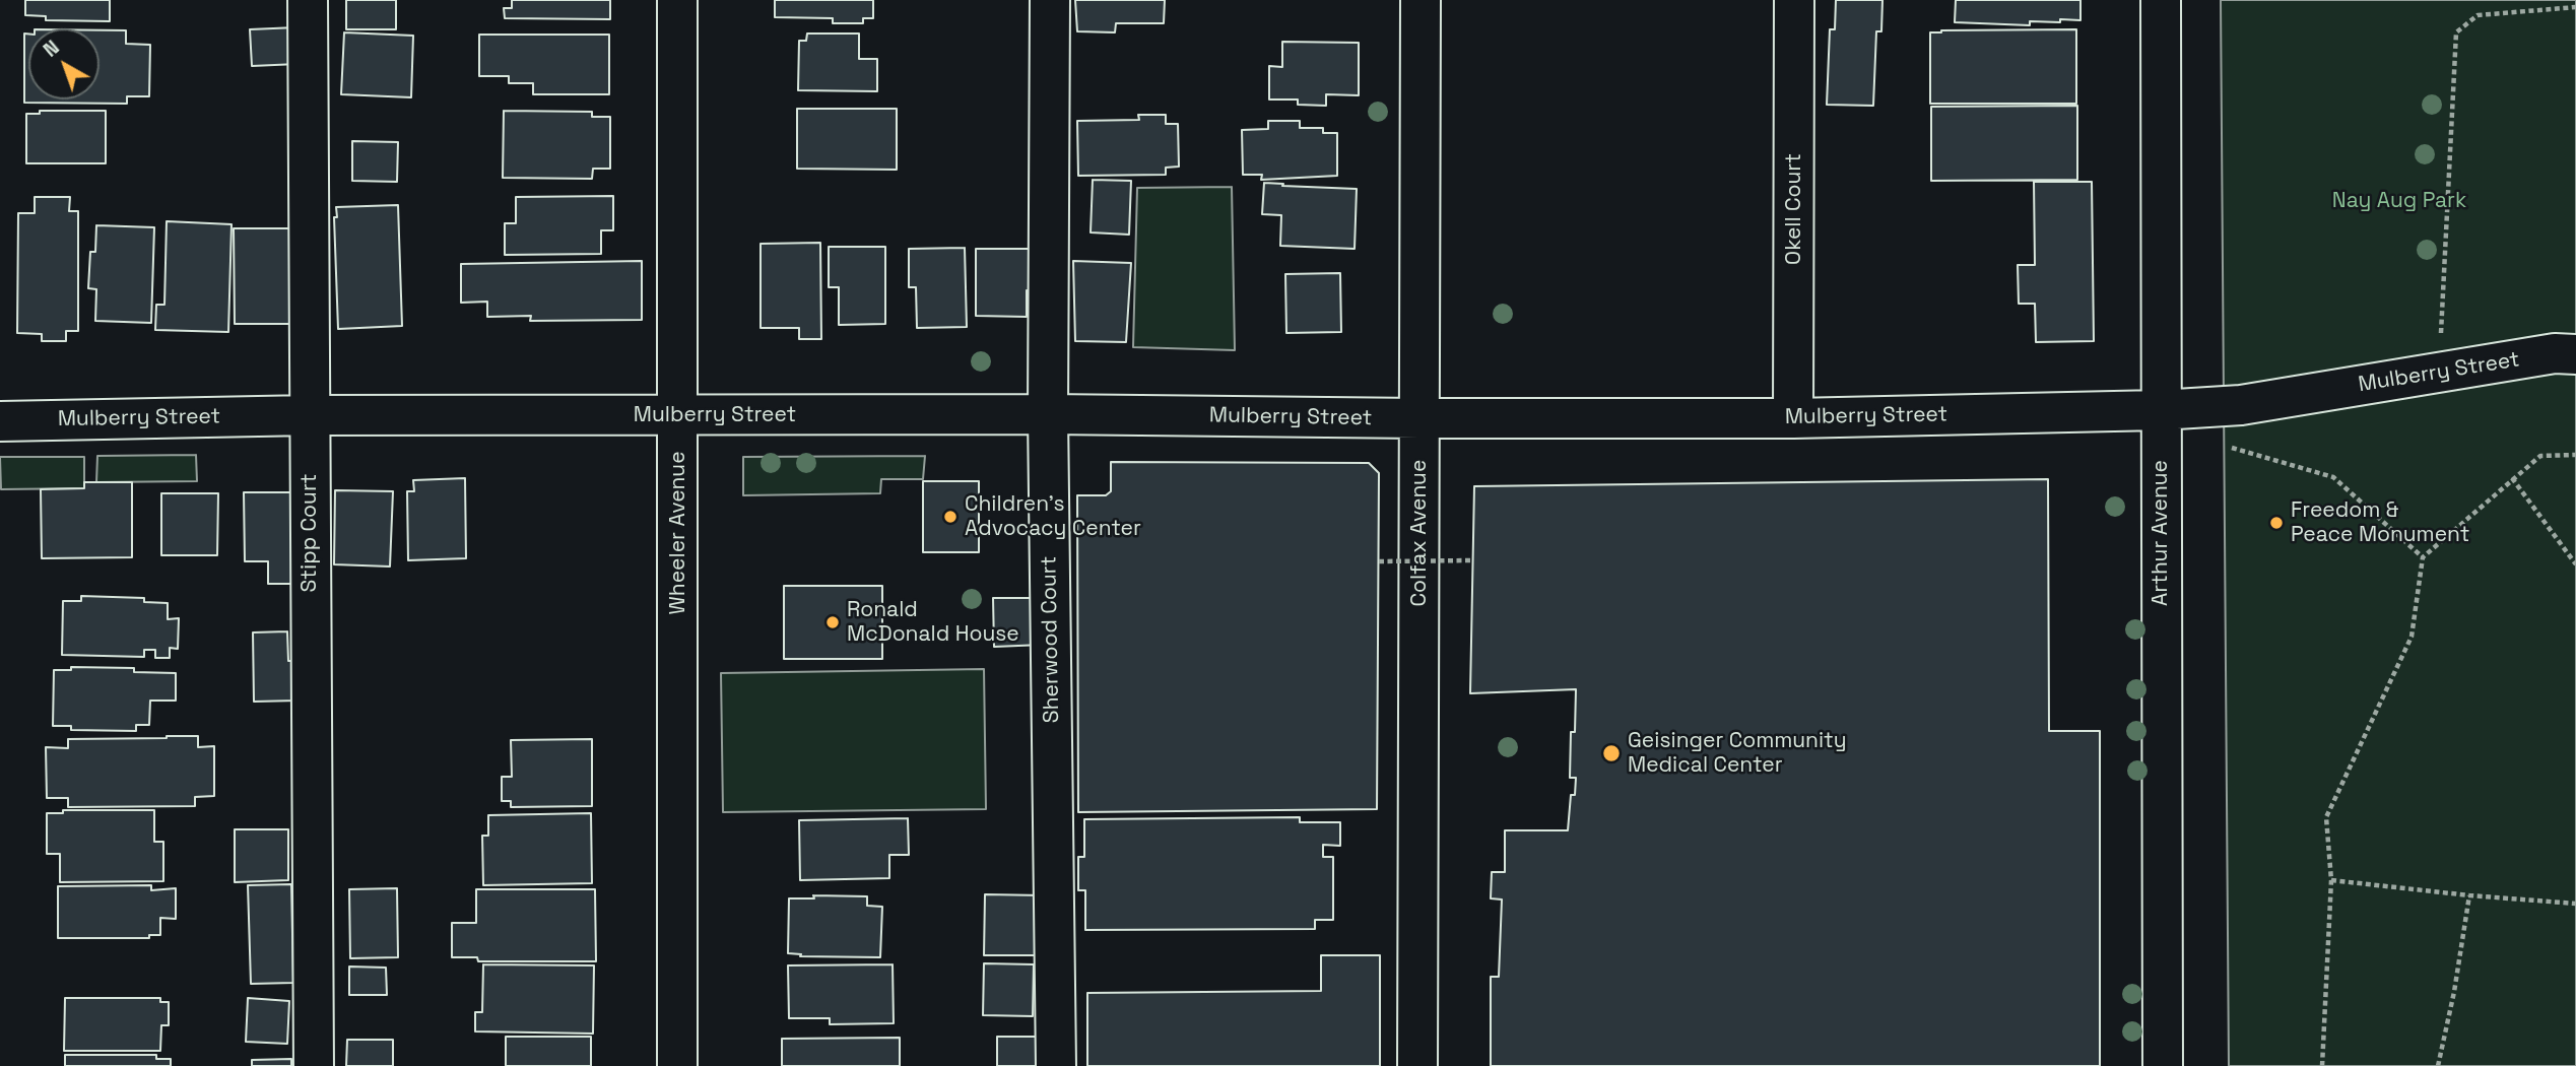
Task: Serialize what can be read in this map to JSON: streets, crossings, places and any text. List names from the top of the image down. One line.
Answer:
{"streets":{"street":["Okell Court","Mulberry Street","Stipp Court","Wheeler Avenue","Colfax Avenue","Arthur Avenue","Sherwood Court"]},"crossings":[["Okell Court","Mulberry Street"],["Mulberry Street","Stipp Court"],["Mulberry Street","Wheeler Avenue"],["Mulberry Street","Colfax Avenue"],["Mulberry Street","Arthur Avenue"],["Mulberry Street","Sherwood Court"]],"parks":["Nay Aug Park"],"places":["Children's Advocacy Center","Freedom & Peace Monument","Ronald McDonald House","Geisinger Community Medical Center"],"north":"top left"}
